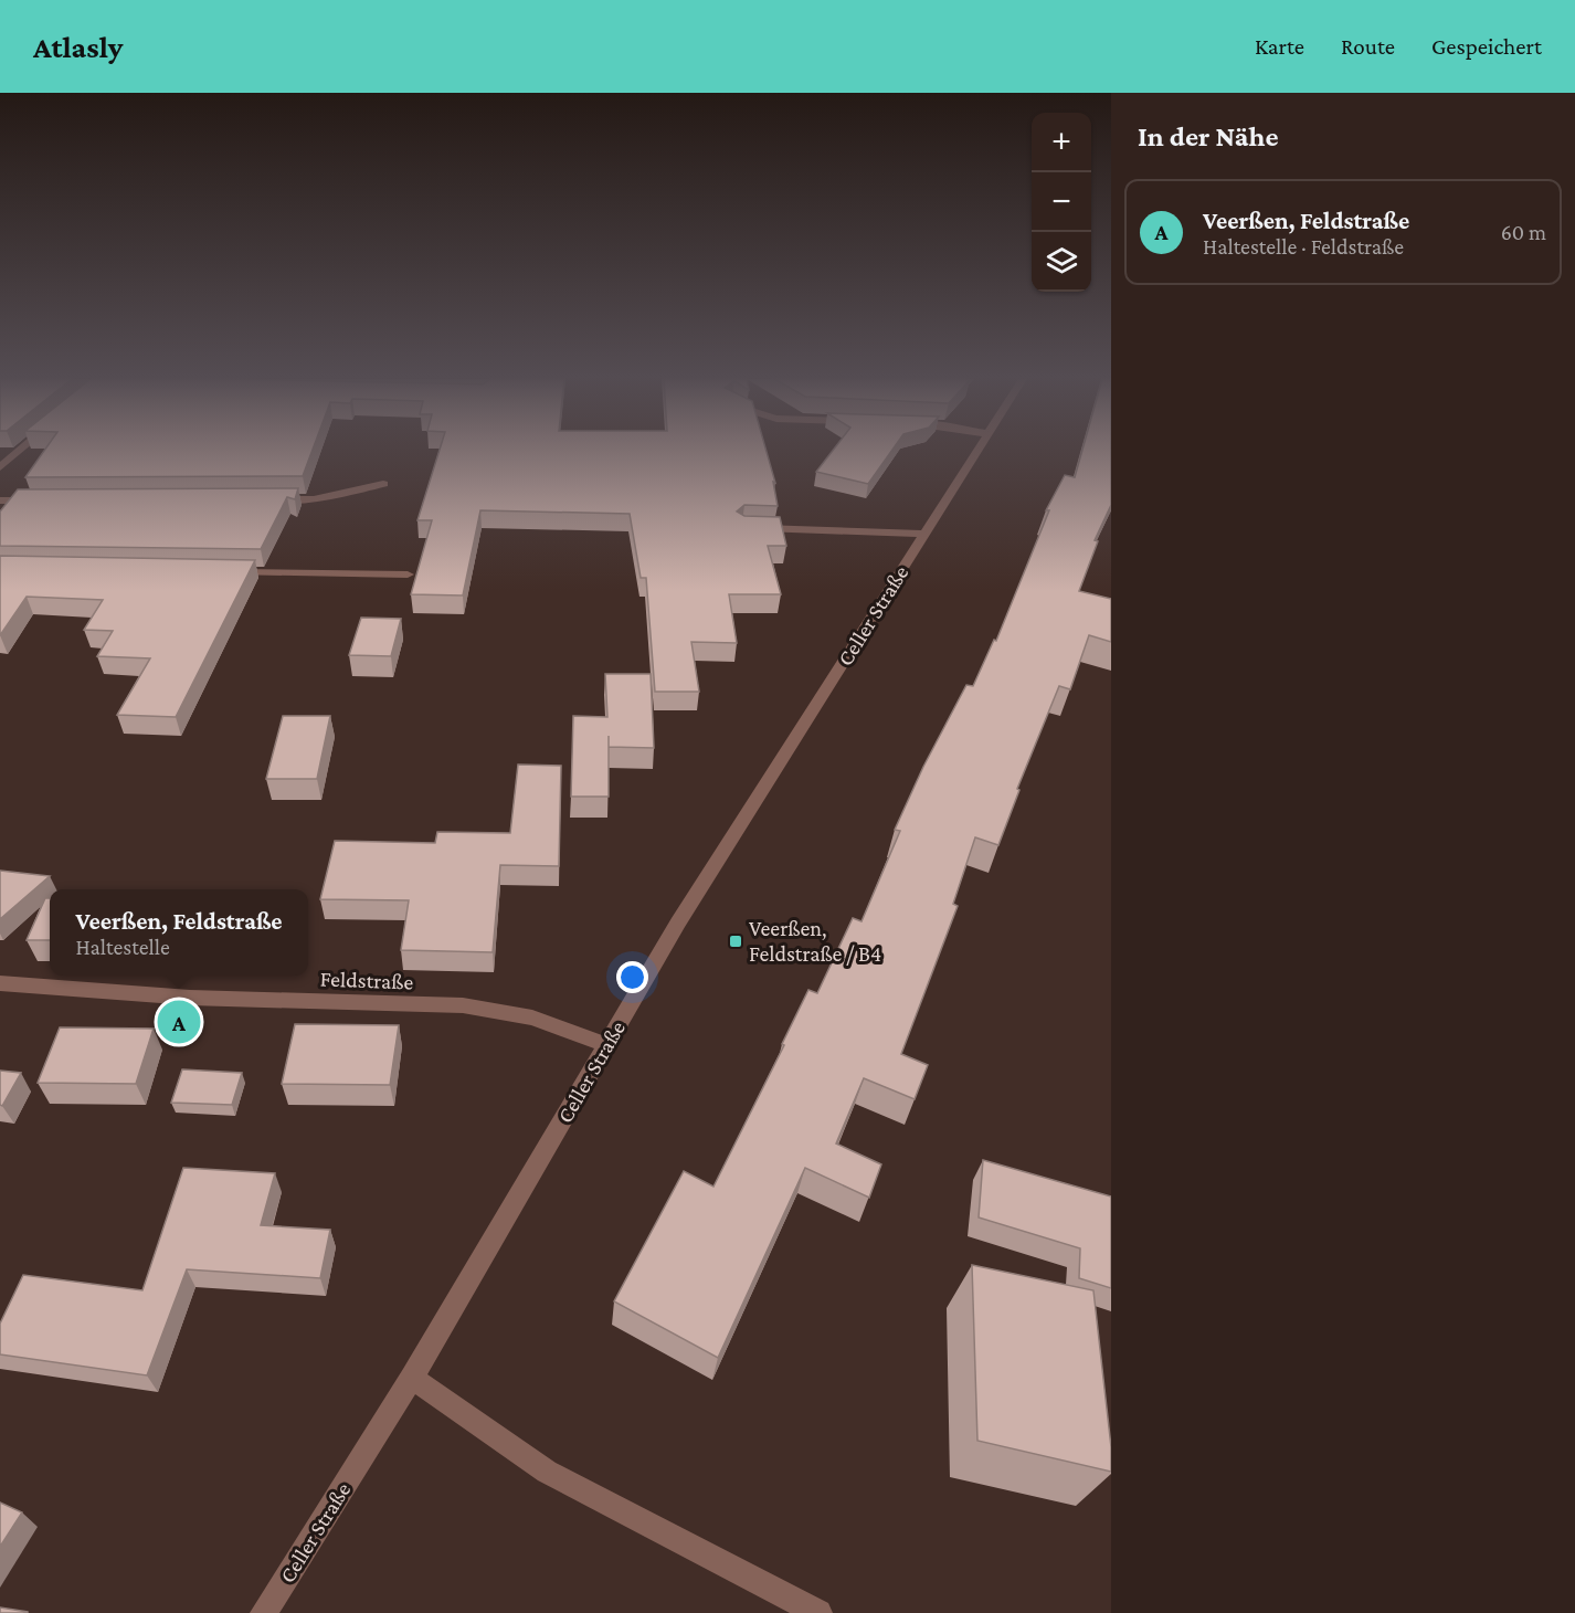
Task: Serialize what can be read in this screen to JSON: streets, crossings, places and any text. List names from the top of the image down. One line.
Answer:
{"streets":{"street":["Celler Straße","Feldstraße"]},"crossings":[["Celler Straße","Feldstraße"]],"places":{"transit":["Veerßen, Feldstraße / B4"]},"page":{"header":"Atlasly","nav":["Karte","Route","Gespeichert"],"heading":"In der Nähe","map_buttons":["+","−"],"list":[{"mark":"A","name":"Veerßen, Feldstraße","note":"Haltestelle · Feldstraße","value":"60 m"}],"popup":["Veerßen, Feldstraße","Haltestelle"],"pins":"A"}}
